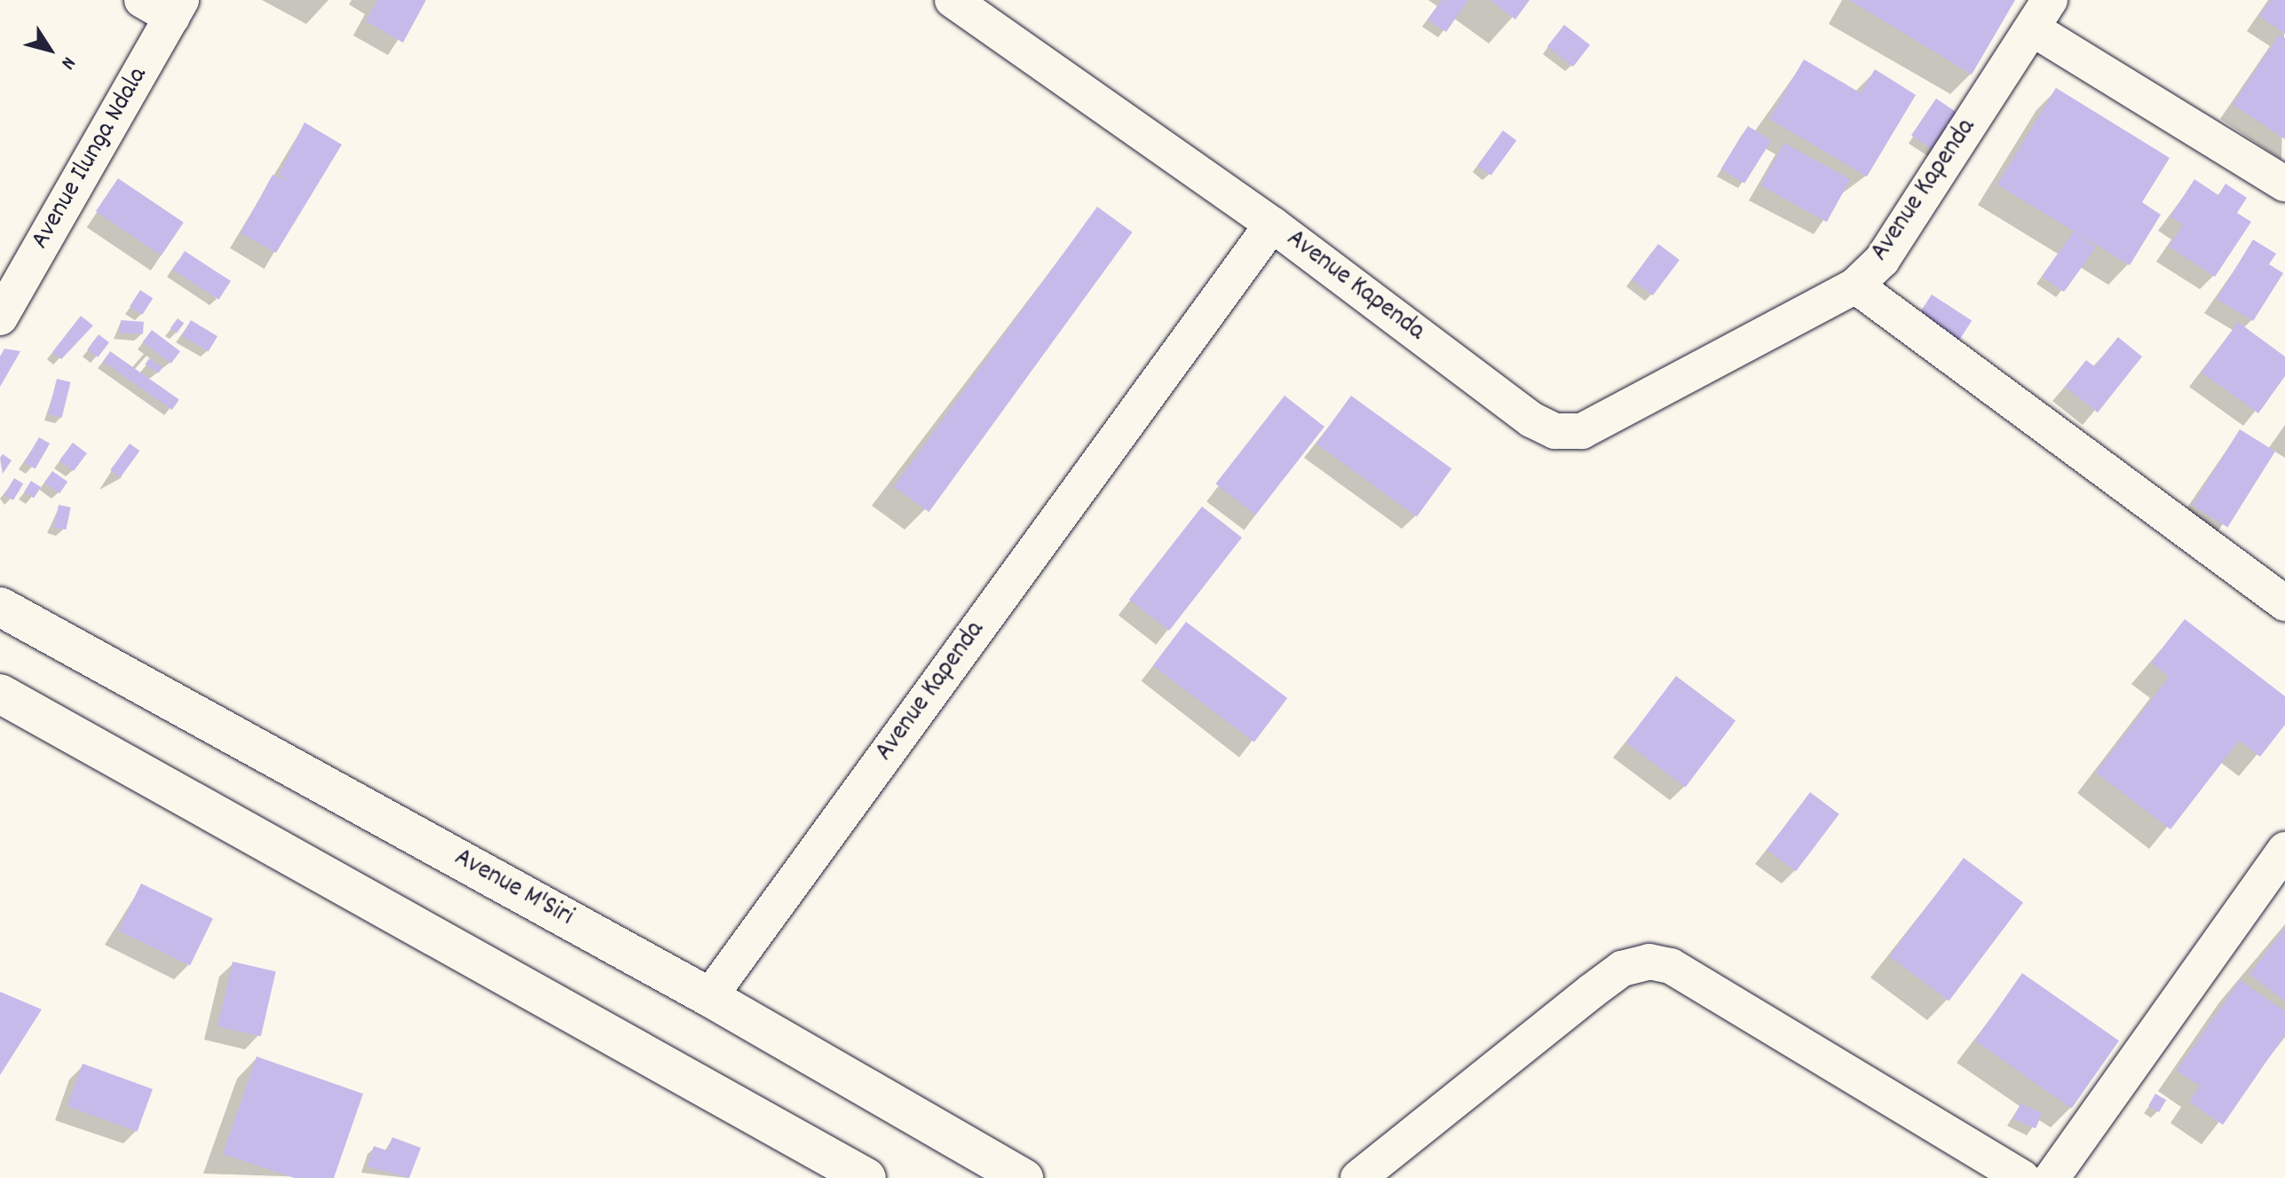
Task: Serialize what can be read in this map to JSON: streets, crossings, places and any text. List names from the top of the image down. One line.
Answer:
{"streets":{"highway":["Avenue M'Siri"],"street":["Avenue Ilunga Ndala","Avenue Kapenda"]},"crossings":[["Avenue Kapenda","Avenue M'Siri"]],"north":"bottom right"}
